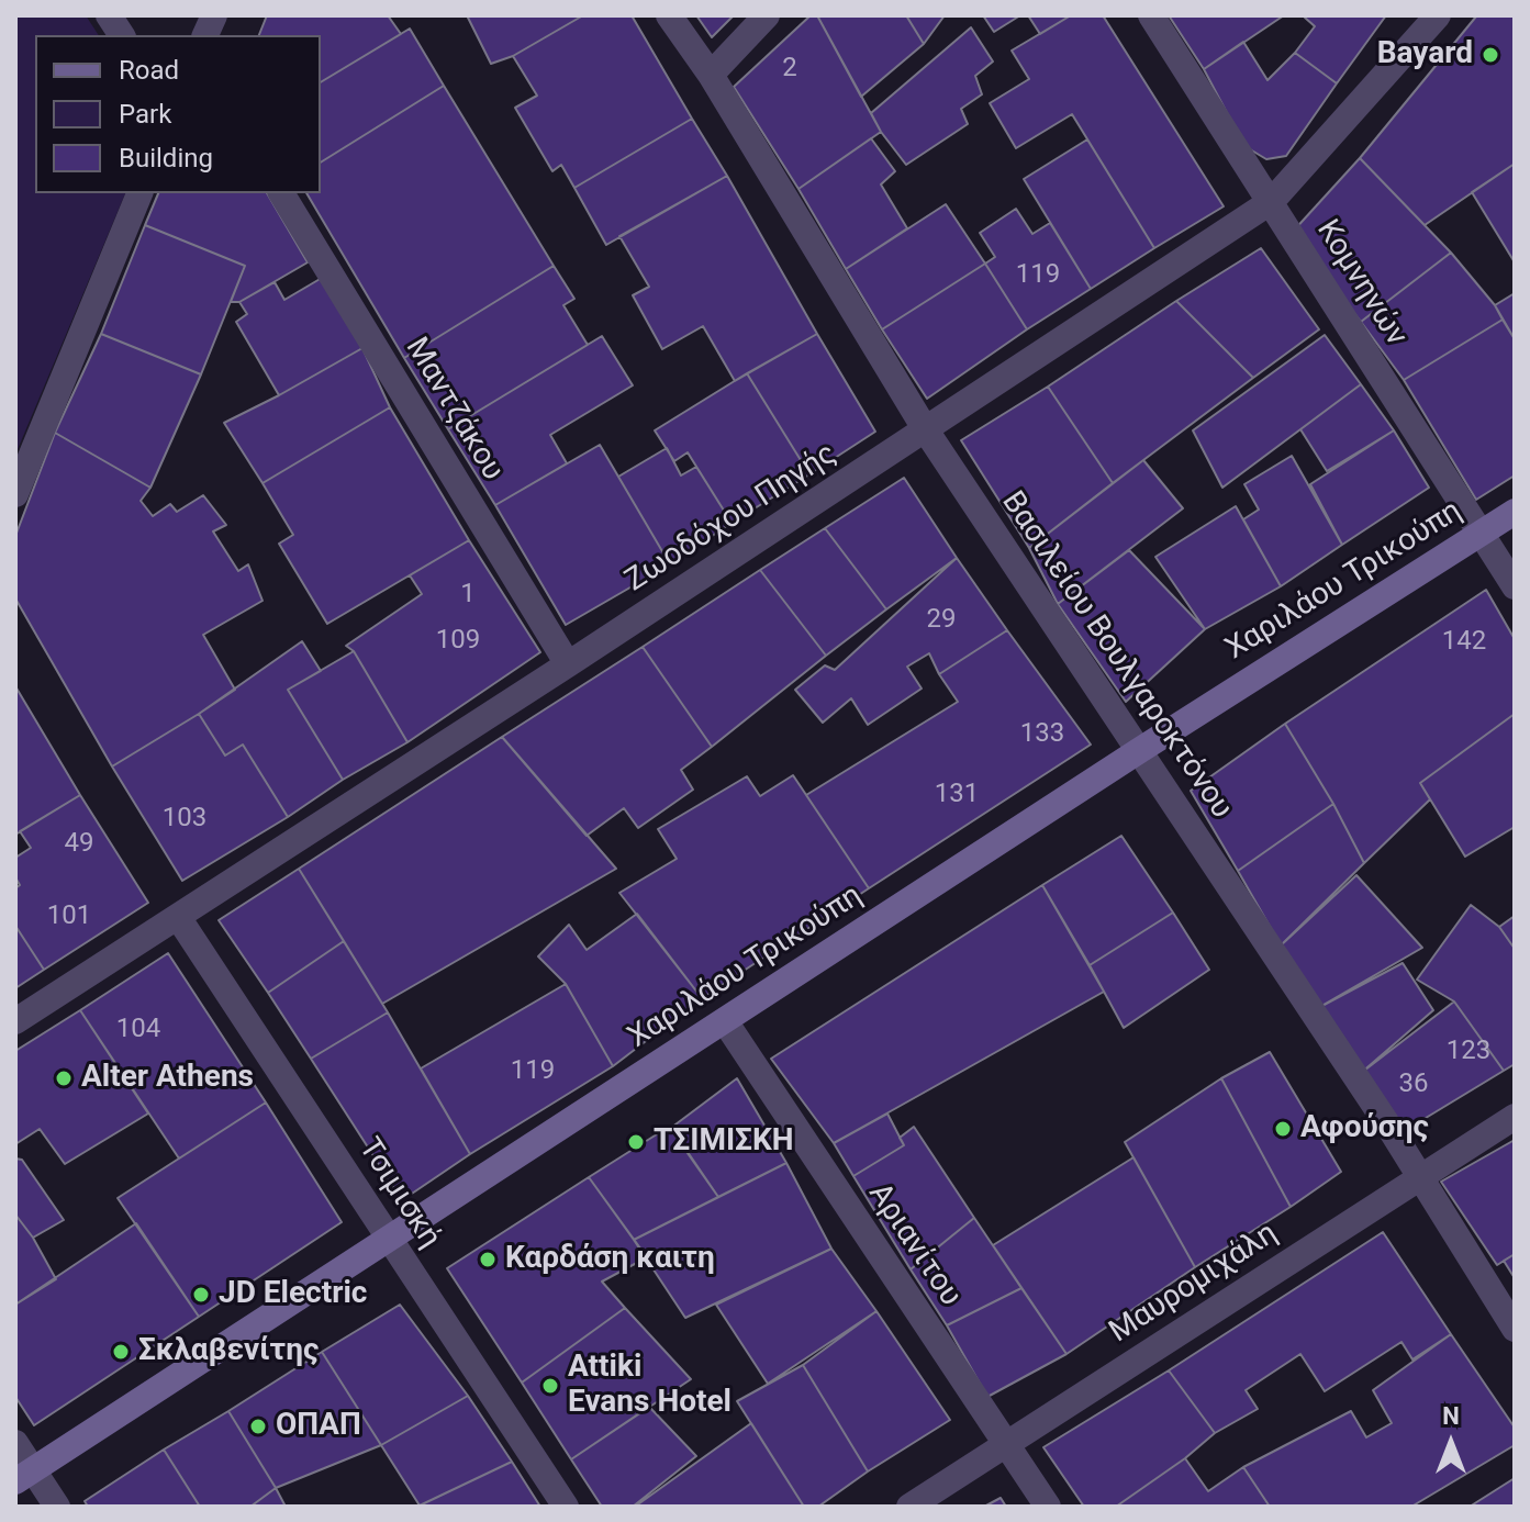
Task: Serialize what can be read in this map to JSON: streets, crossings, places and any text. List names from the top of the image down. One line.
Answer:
{"streets":{"street":["Κομνηνών","Μαντζάκου","Ζωοδόχου Πηγής","Χαριλάου Τρικούπη","Βασιλείου Βουλγαροκτόνου","Τσιμισκή","Αριανίτου","Μαυρομιχάλη"]},"crossings":[["Κομνηνών","Ζωοδόχου Πηγής"],["Κομνηνών","Χαριλάου Τρικούπη"],["Μαντζάκου","Ζωοδόχου Πηγής"],["Ζωοδόχου Πηγής","Βασιλείου Βουλγαροκτόνου"],["Ζωοδόχου Πηγής","Τσιμισκή"],["Χαριλάου Τρικούπη","Βασιλείου Βουλγαροκτόνου"],["Χαριλάου Τρικούπη","Τσιμισκή"],["Χαριλάου Τρικούπη","Αριανίτου"],["Βασιλείου Βουλγαροκτόνου","Μαυρομιχάλη"],["Αριανίτου","Μαυρομιχάλη"]],"places":["Bayard","Alter Athens","Αφούσης","ΤΣΙΜΙΣΚΗ","Καρδάση καιτη","JD Electric","Σκλαβενίτης","Attiki Evans Hotel","ΟΠΑΠ"],"house_numbers":["2","119","1","29","109","142","133","131","103","49","101","104","123","119","36"],"legend":["Road","Park","Building"],"north":"top"}
